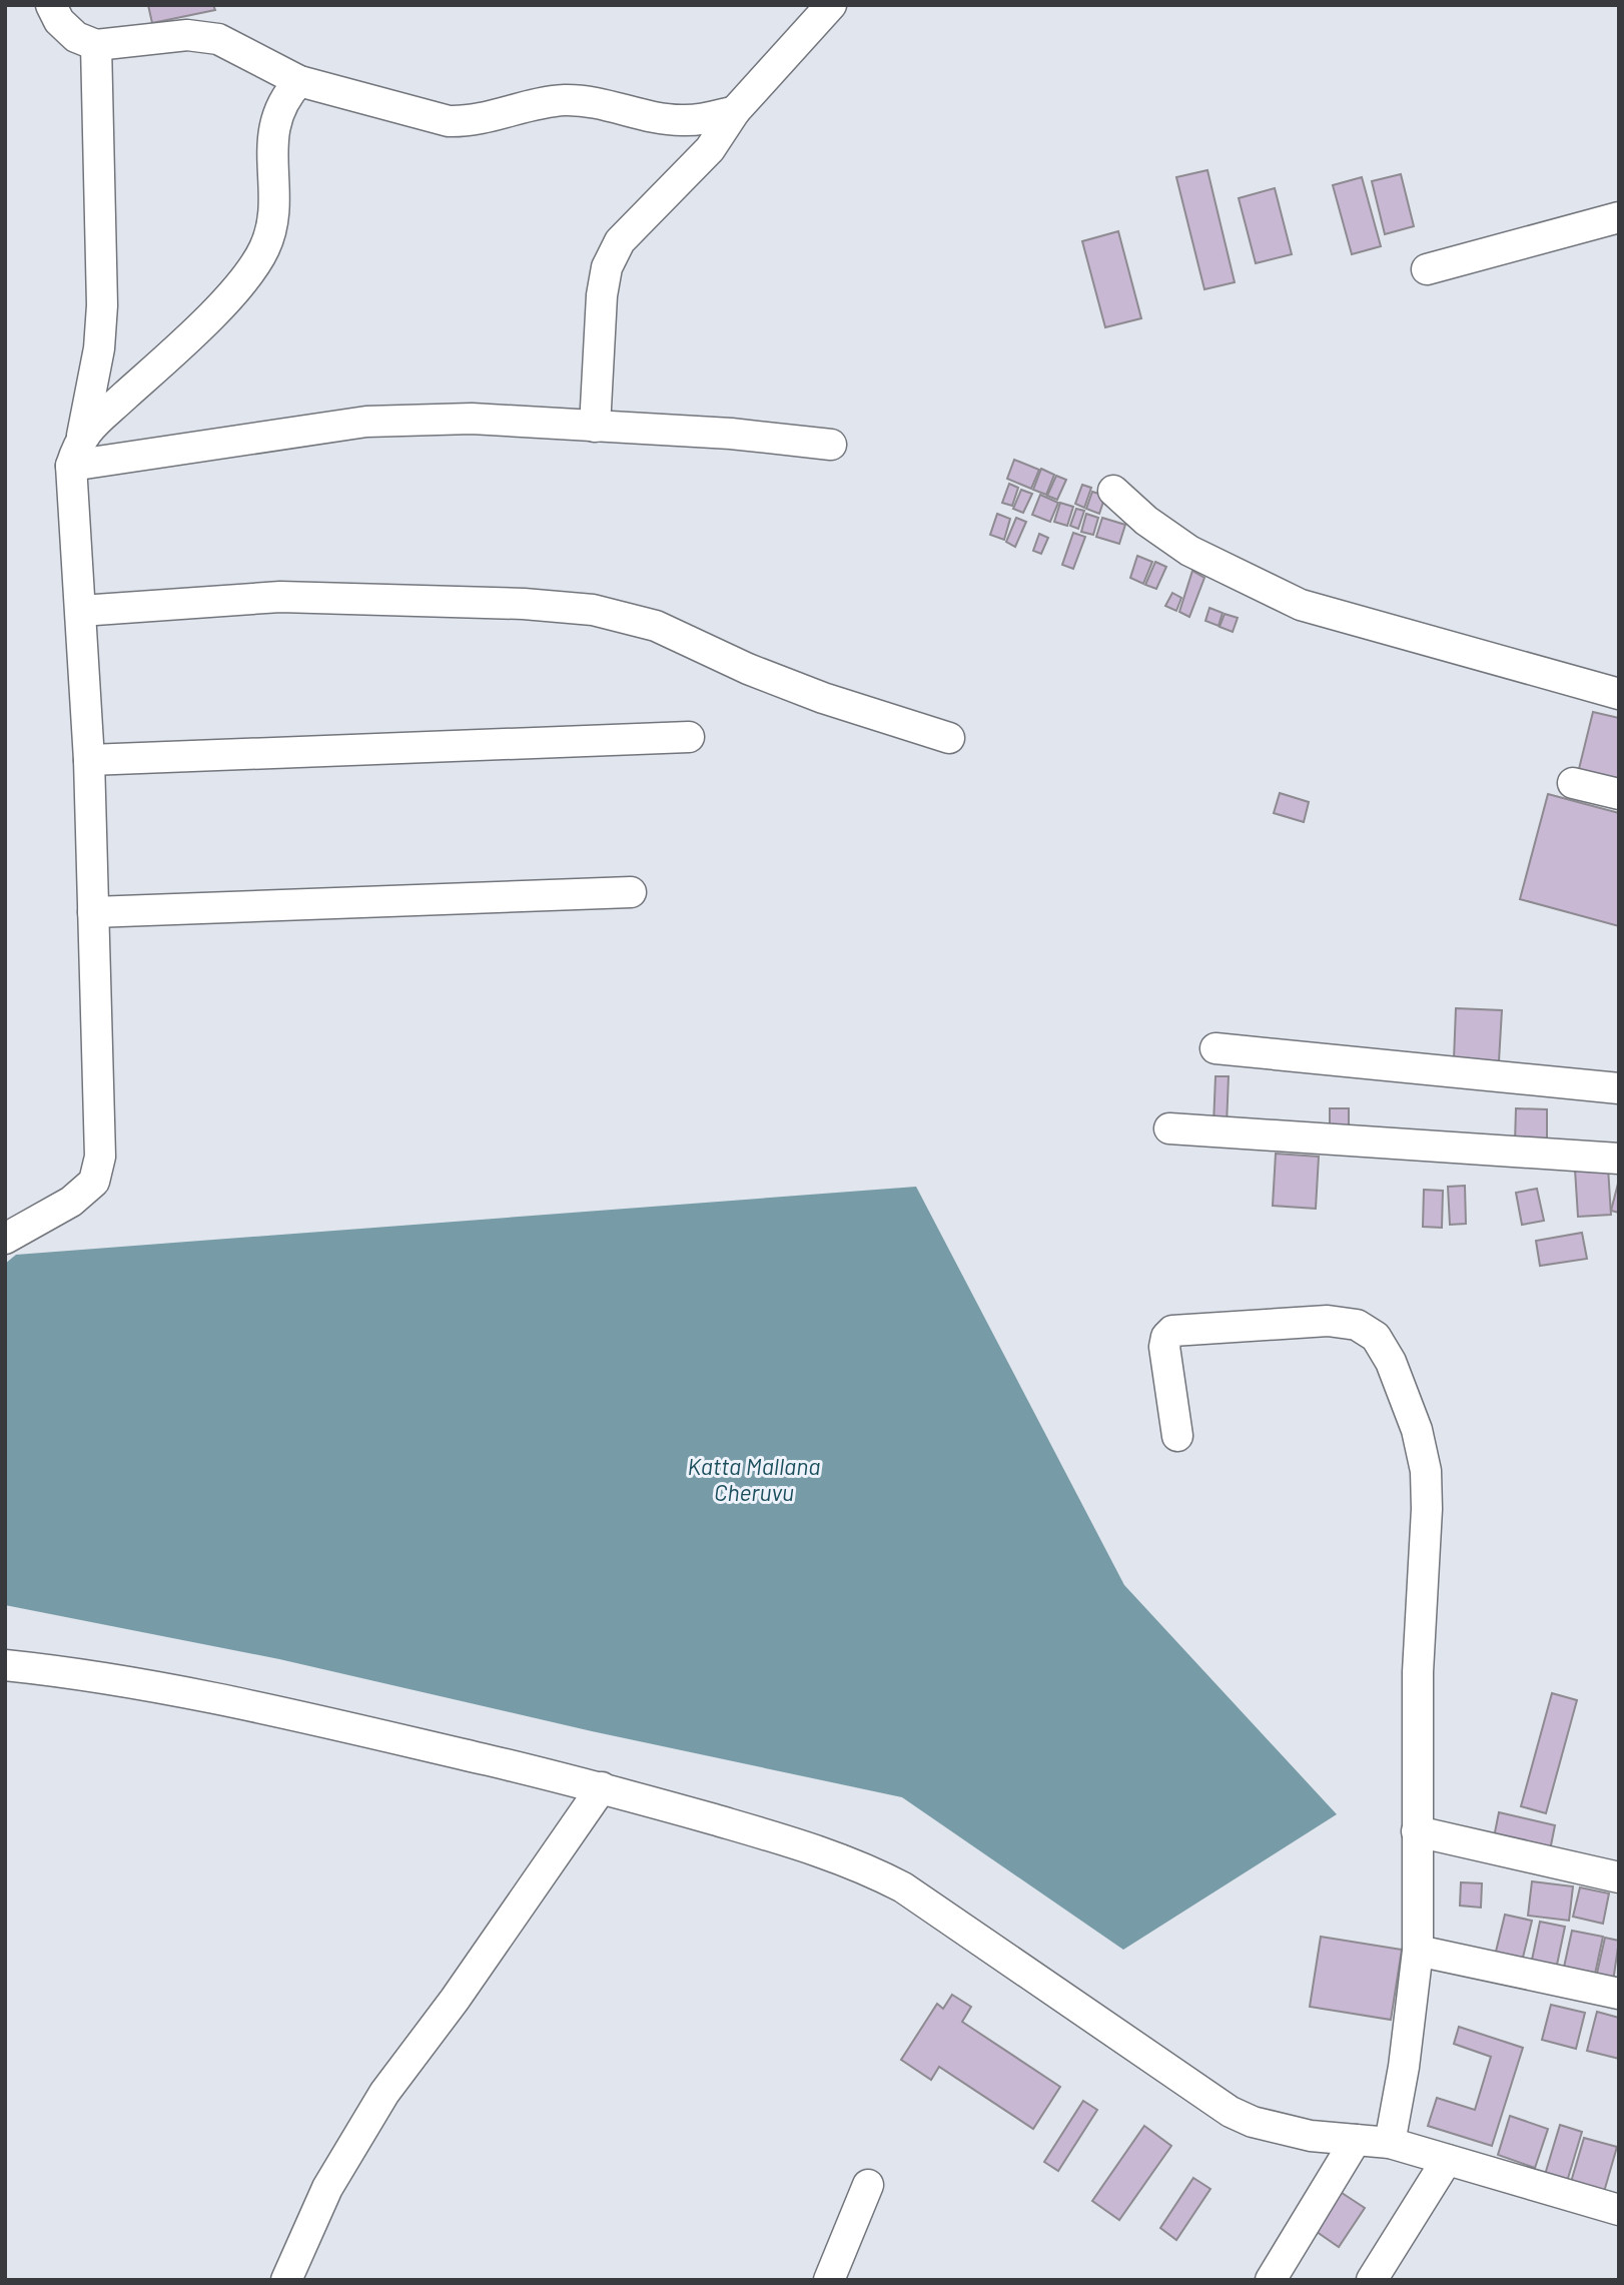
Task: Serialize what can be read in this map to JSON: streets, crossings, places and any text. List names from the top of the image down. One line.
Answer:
{"water":["Katta Mallana Cheruvu"]}
